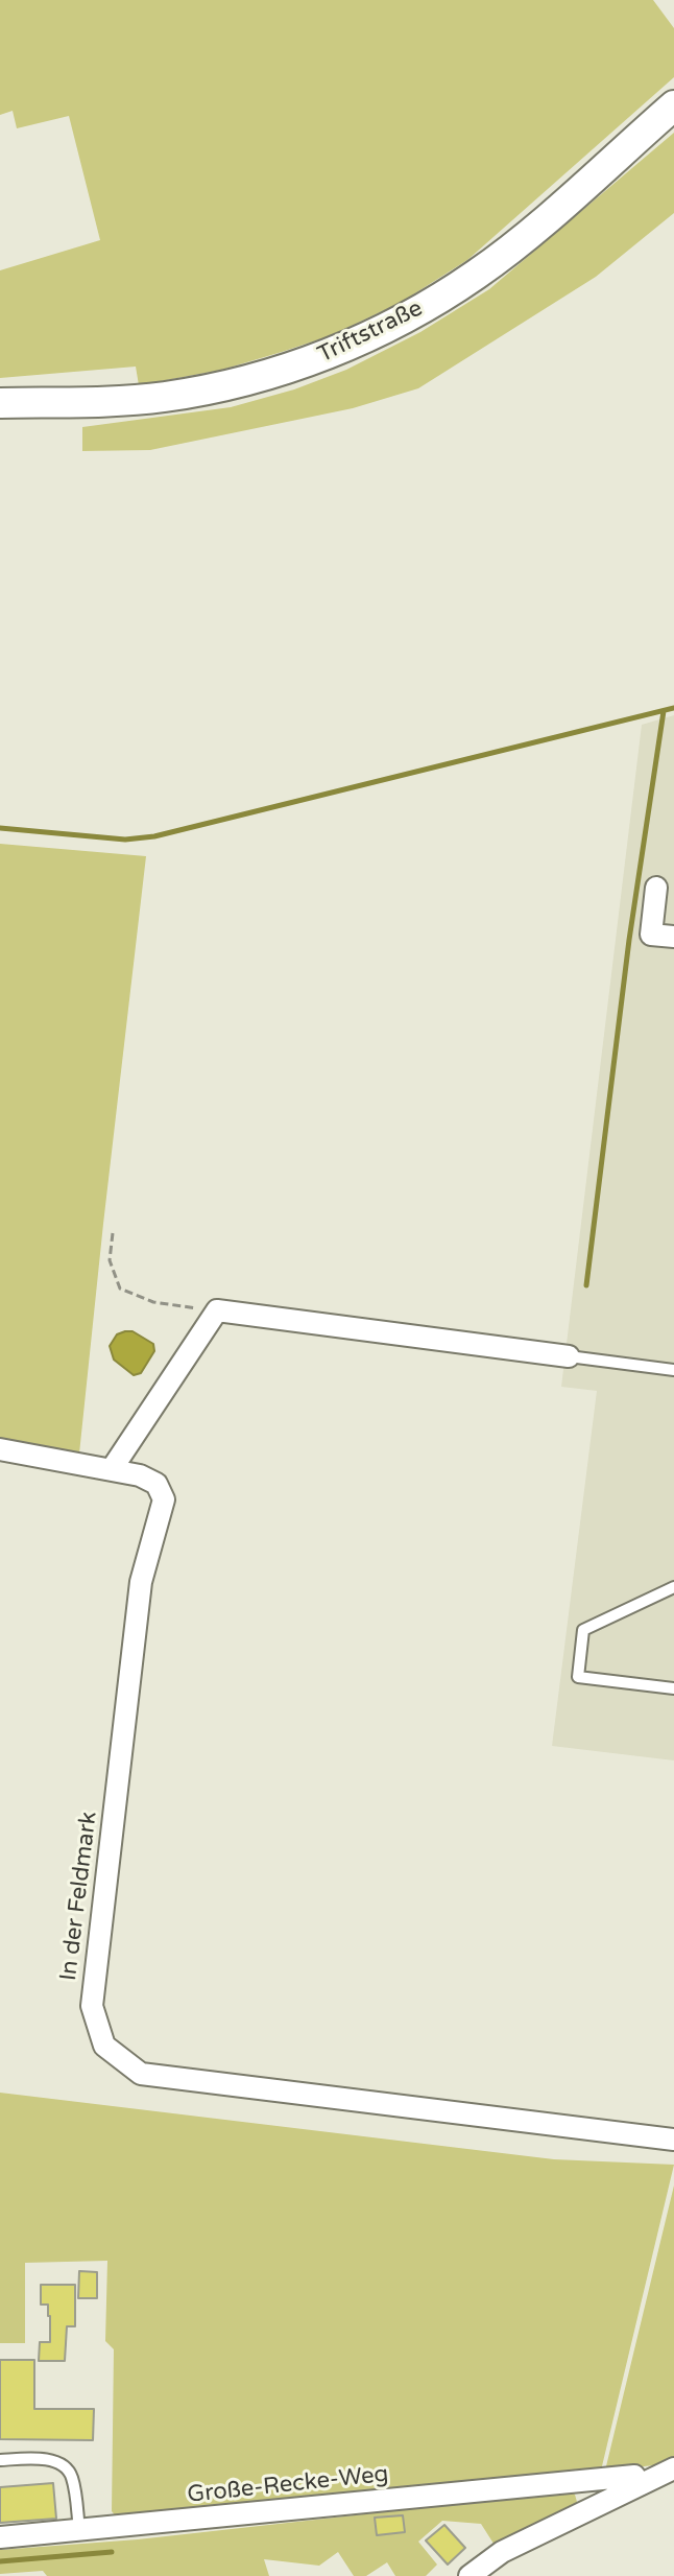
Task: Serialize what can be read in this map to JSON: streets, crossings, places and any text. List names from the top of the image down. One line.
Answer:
{"streets":{"street":["Triftstraße","In der Feldmark","Große-Recke-Weg"]}}
